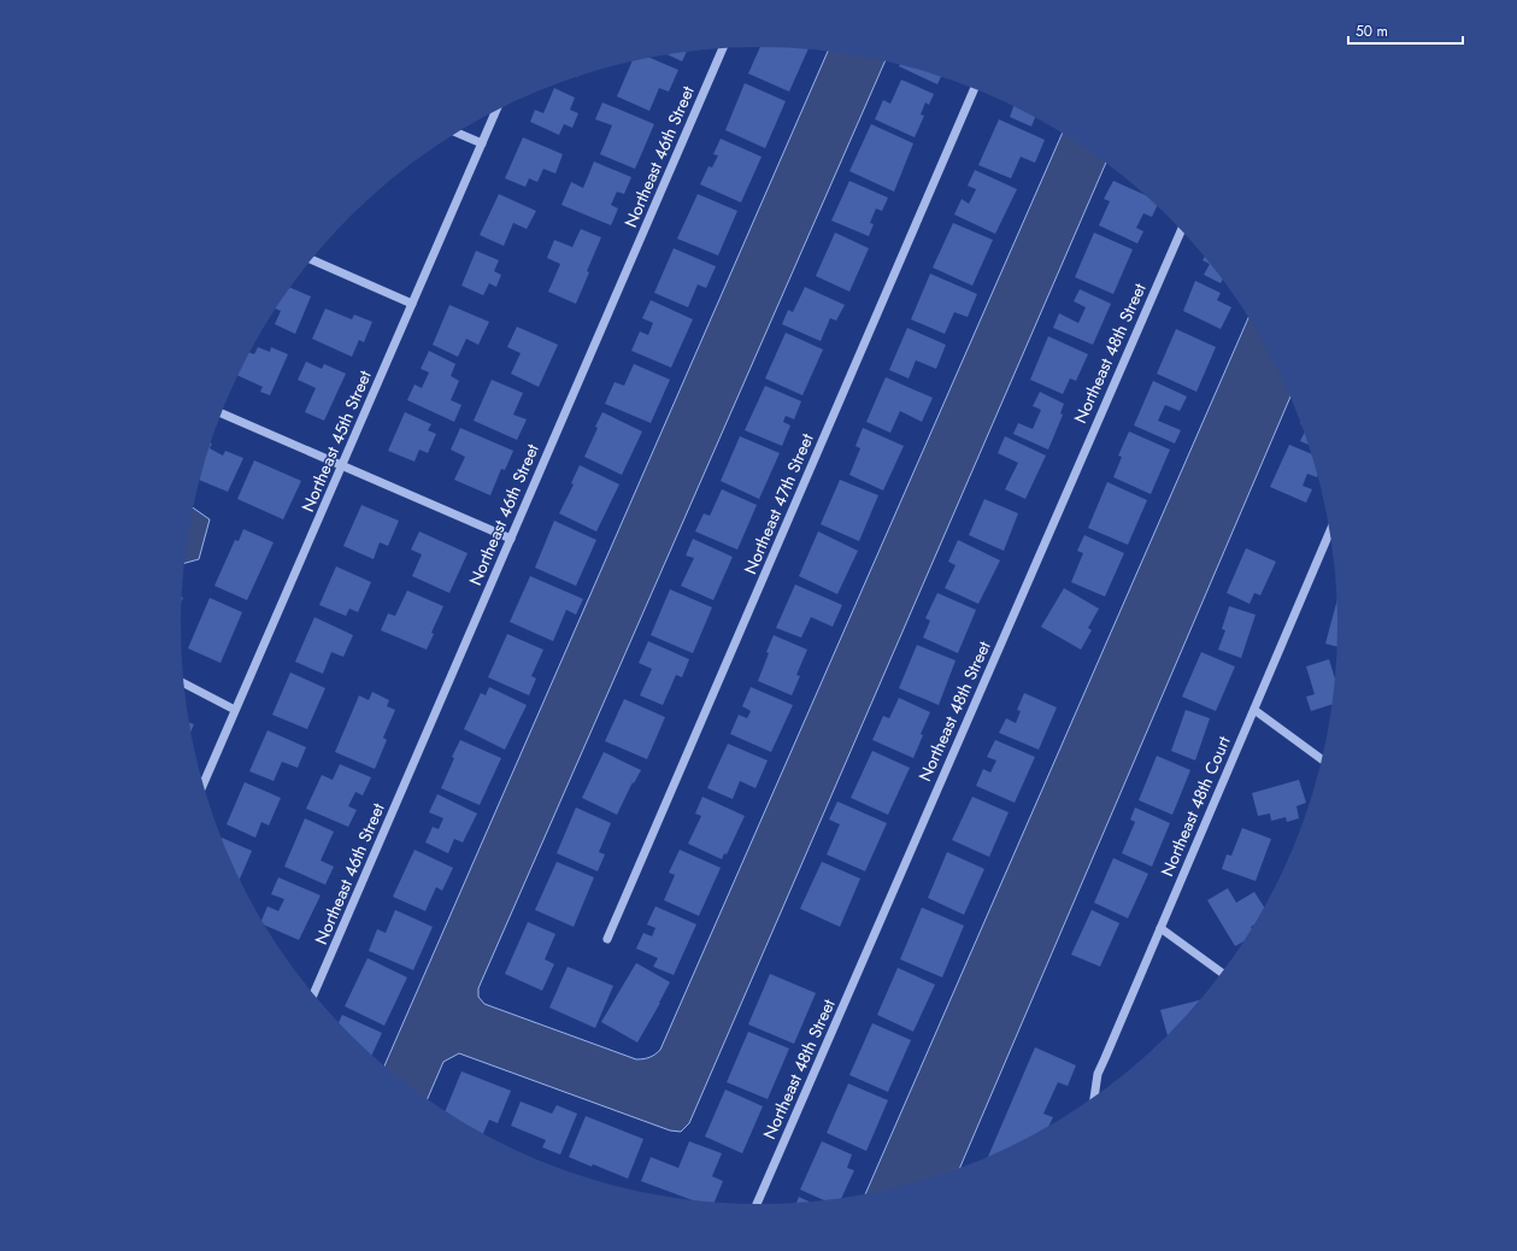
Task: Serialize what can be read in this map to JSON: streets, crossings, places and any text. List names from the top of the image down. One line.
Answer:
{"streets":{"street":["Northeast 46th Street","Northeast 48th Street","Northeast 45th Street","Northeast 47th Street","Northeast 48th Court"]},"scale_bar":"50 m"}
